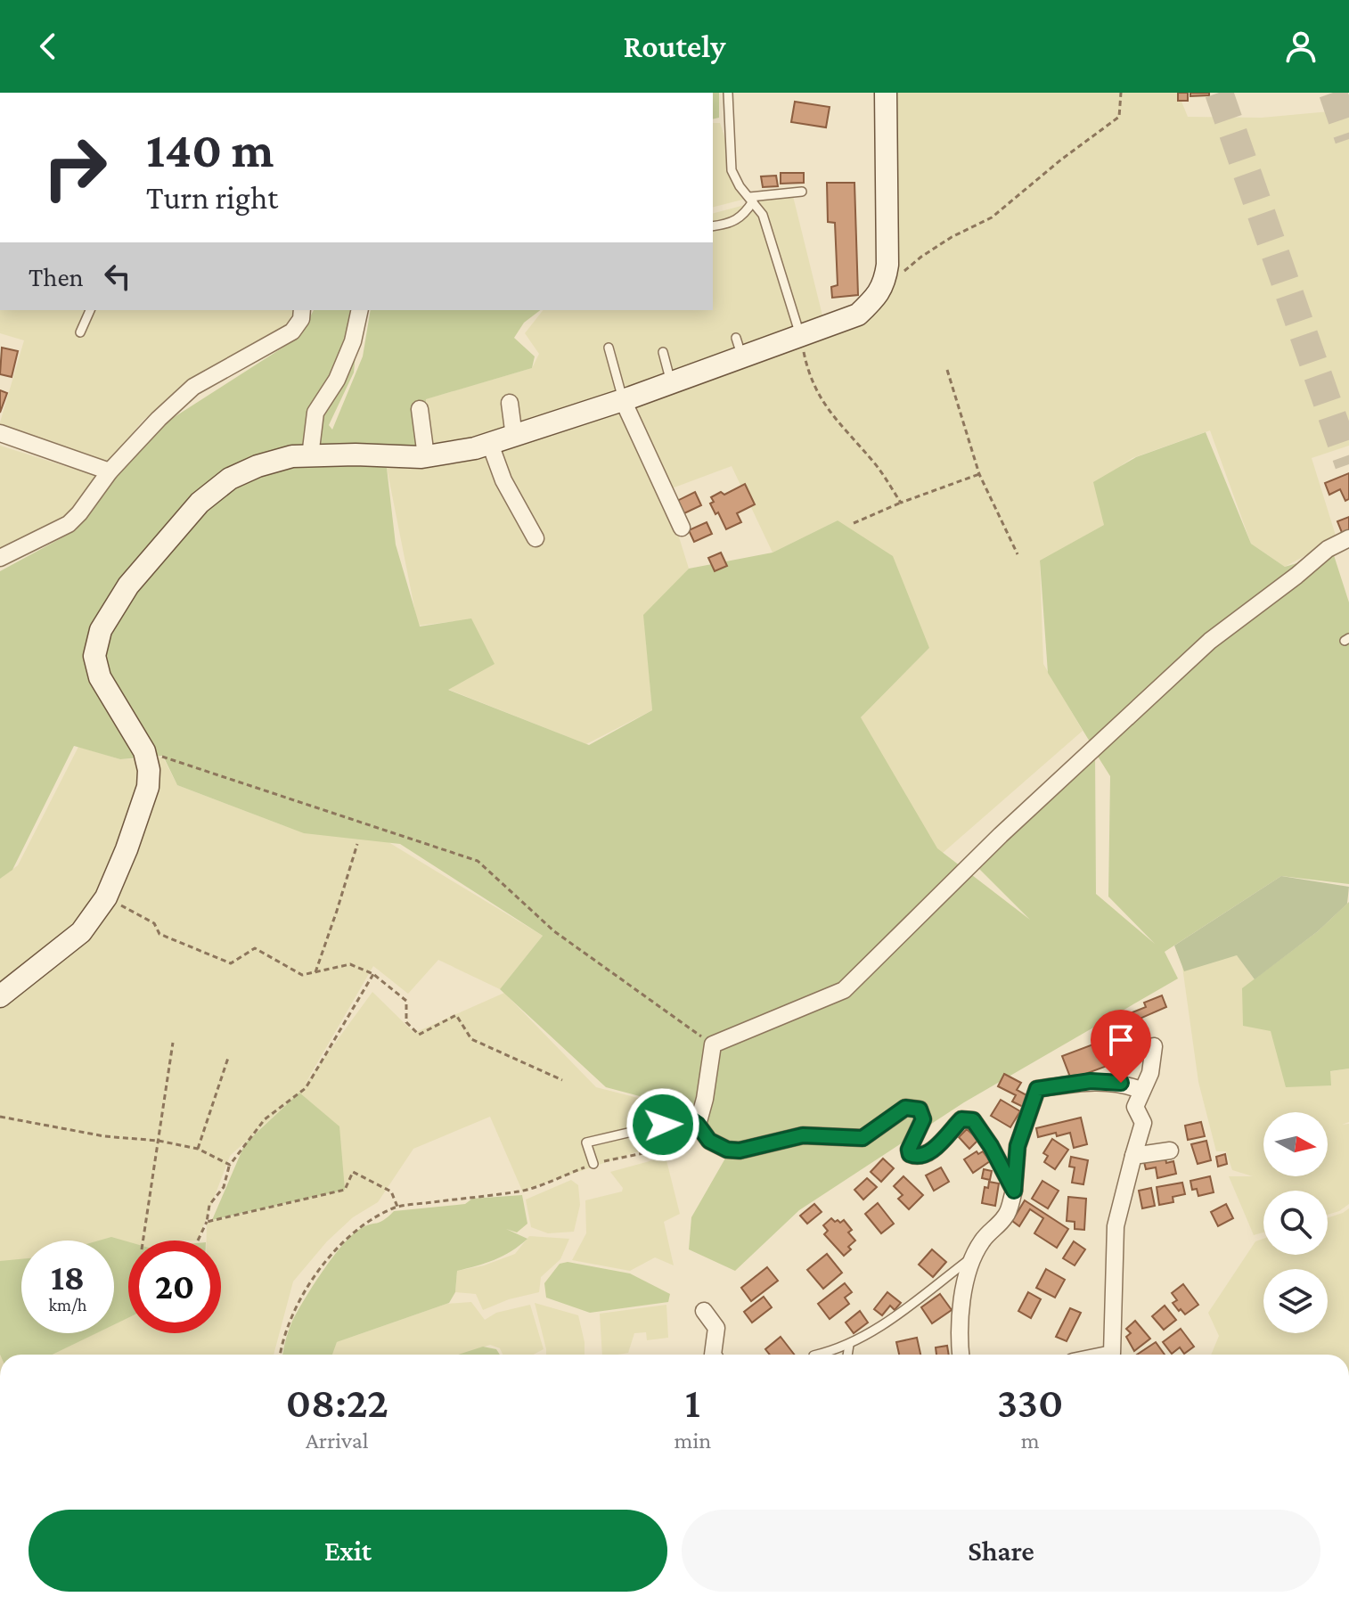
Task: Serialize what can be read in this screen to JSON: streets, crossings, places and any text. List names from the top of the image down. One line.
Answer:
{"north":"right","page":{"header":"Routely","turn":["140 m","Turn right"],"then":"Then","speed":"18 km/h","limit":"20","eta":["08:22","Arrival","1","min","330","m"],"buttons":["Exit","Share"]}}
